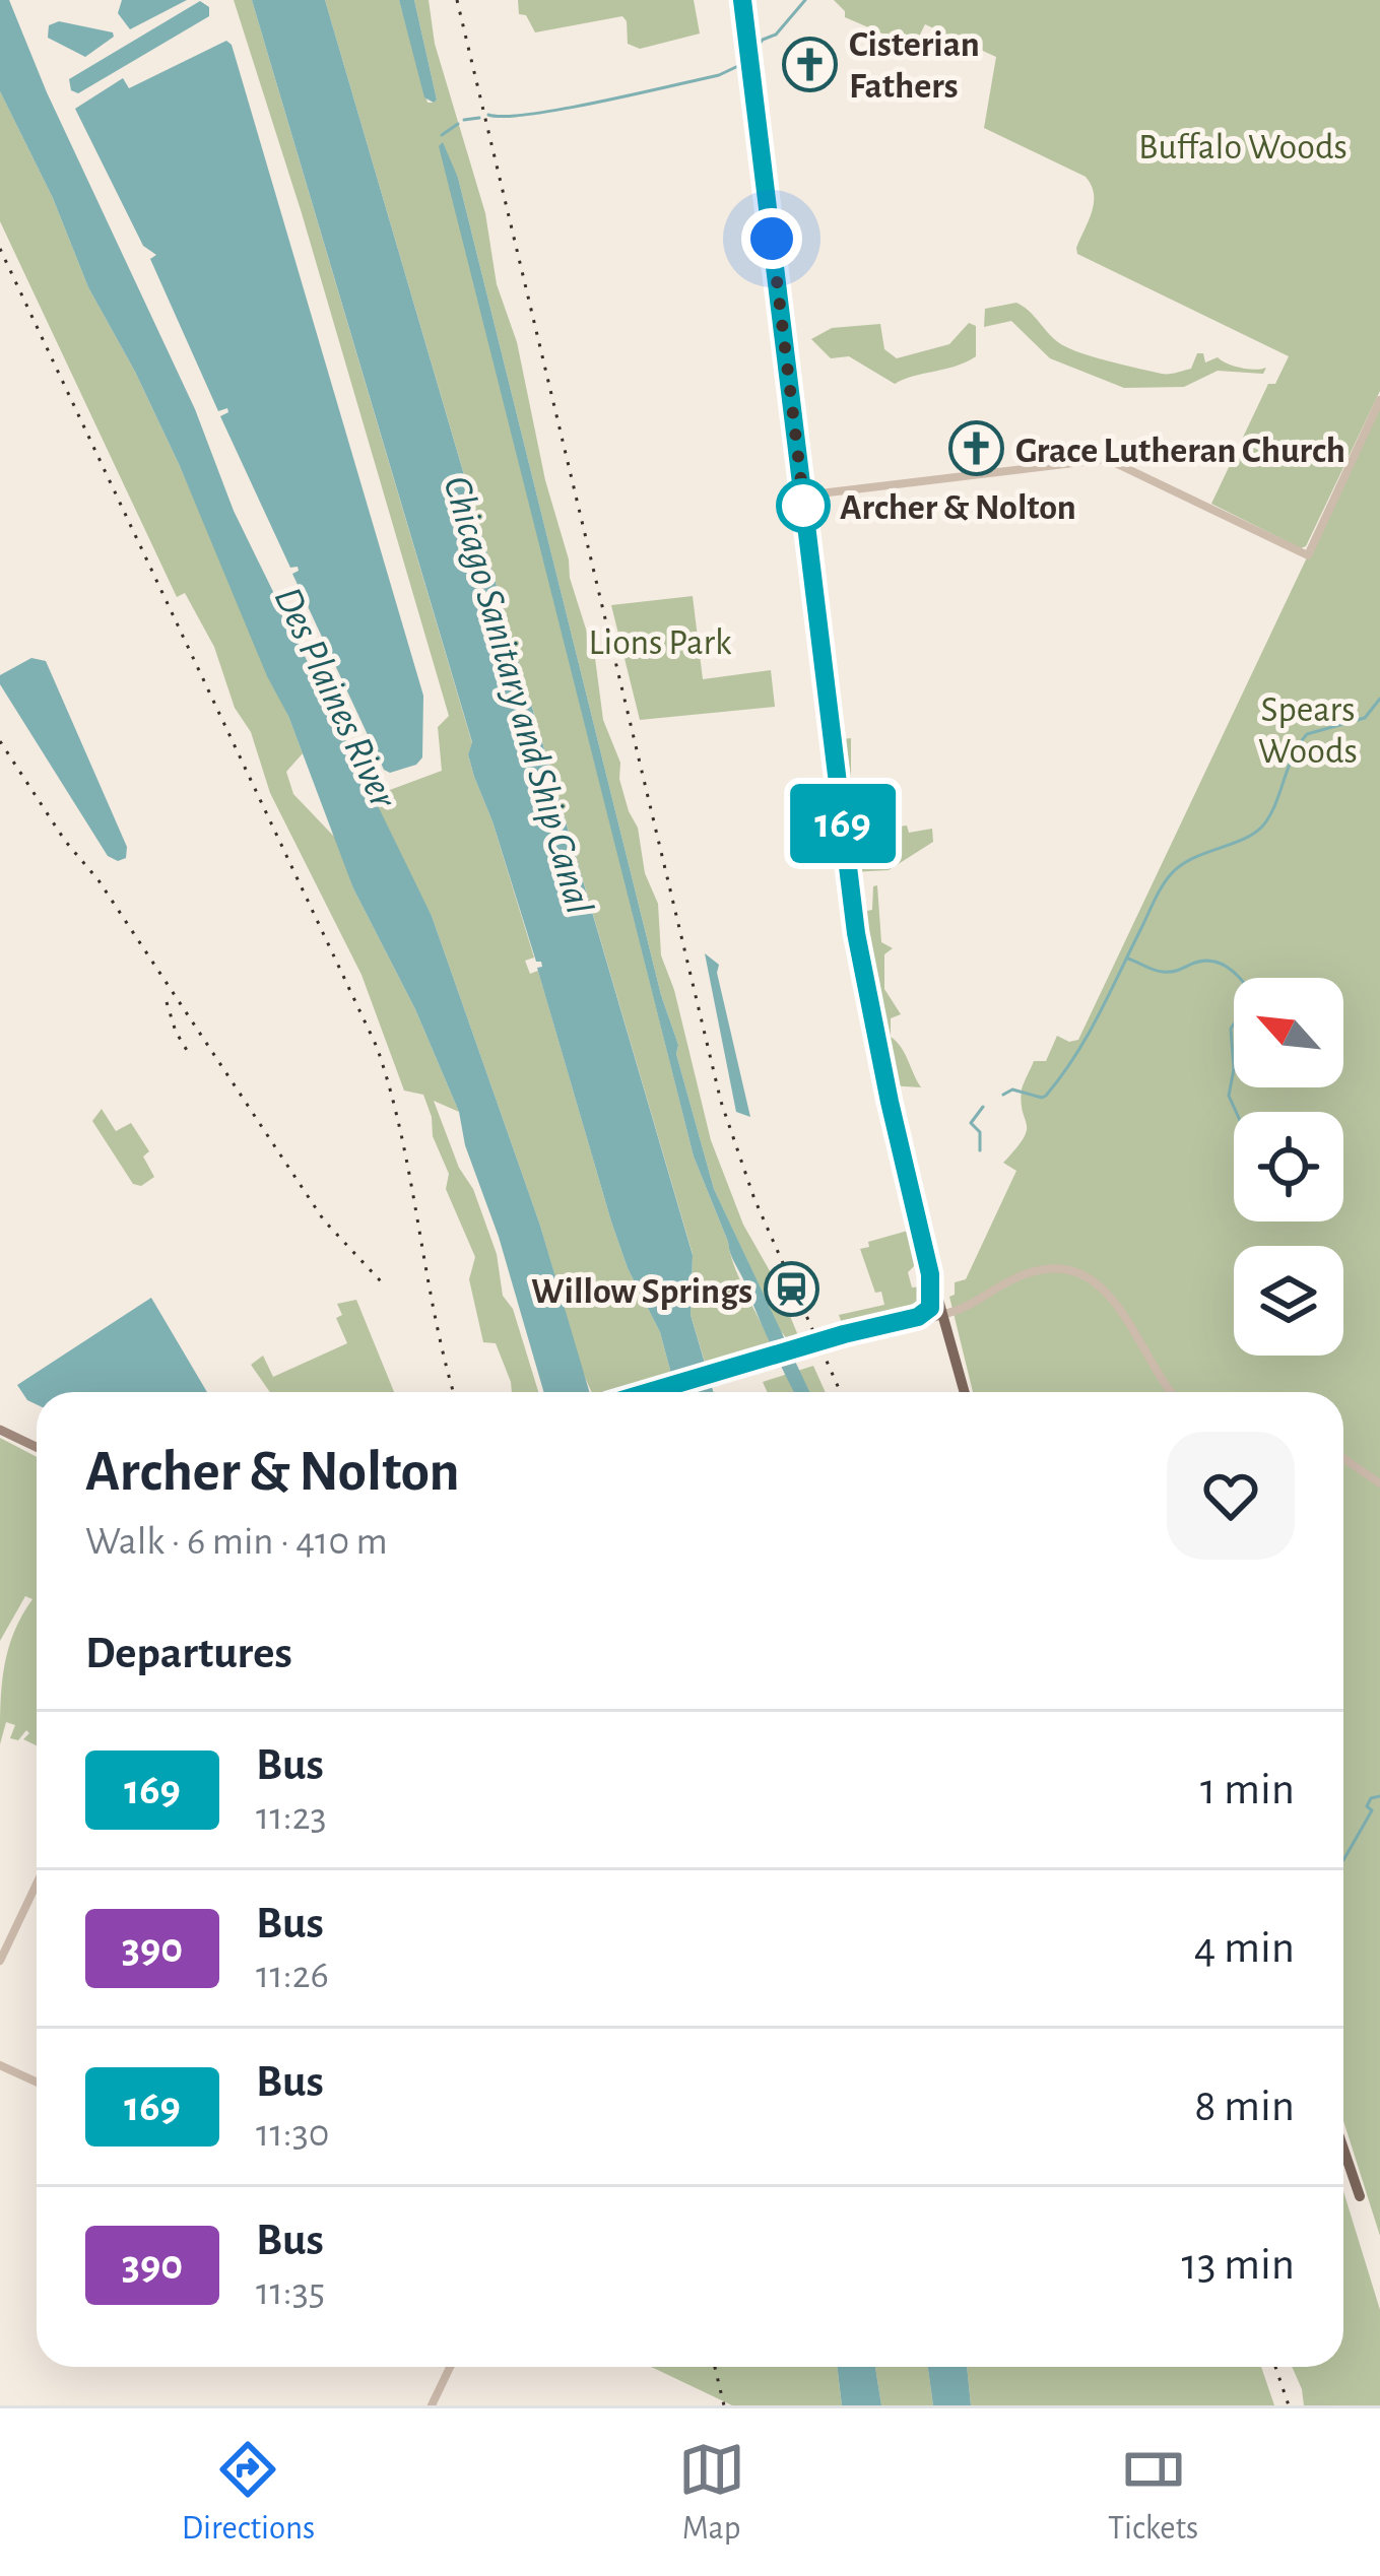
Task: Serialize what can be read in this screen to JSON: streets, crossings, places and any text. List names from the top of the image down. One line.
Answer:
{"water":["Chicago Sanitary and Ship Canal","Des Plaines River"],"parks":["Buffalo Woods","Lions Park","Spears Woods"],"places":{"church":["Cisterian Fathers","Grace Lutheran Church"],"other":["Archer & Nolton"],"station":["Willow Springs"]},"lines":["bus line 169"],"north":"top left","page":{"on_map":"169","heading":[["Archer & Nolton","Walk · 6 min · 410 m"],"Departures"],"list":[{"mark":"169","name":"Bus","note":"11:23","value":"1 min"},{"mark":"390","name":"Bus","note":"11:26","value":"4 min"},{"mark":"169","name":"Bus","note":"11:30","value":"8 min"},{"mark":"390","name":"Bus","note":"11:35","value":"13 min"}],"tabs":["Directions","Map","Tickets"]}}
